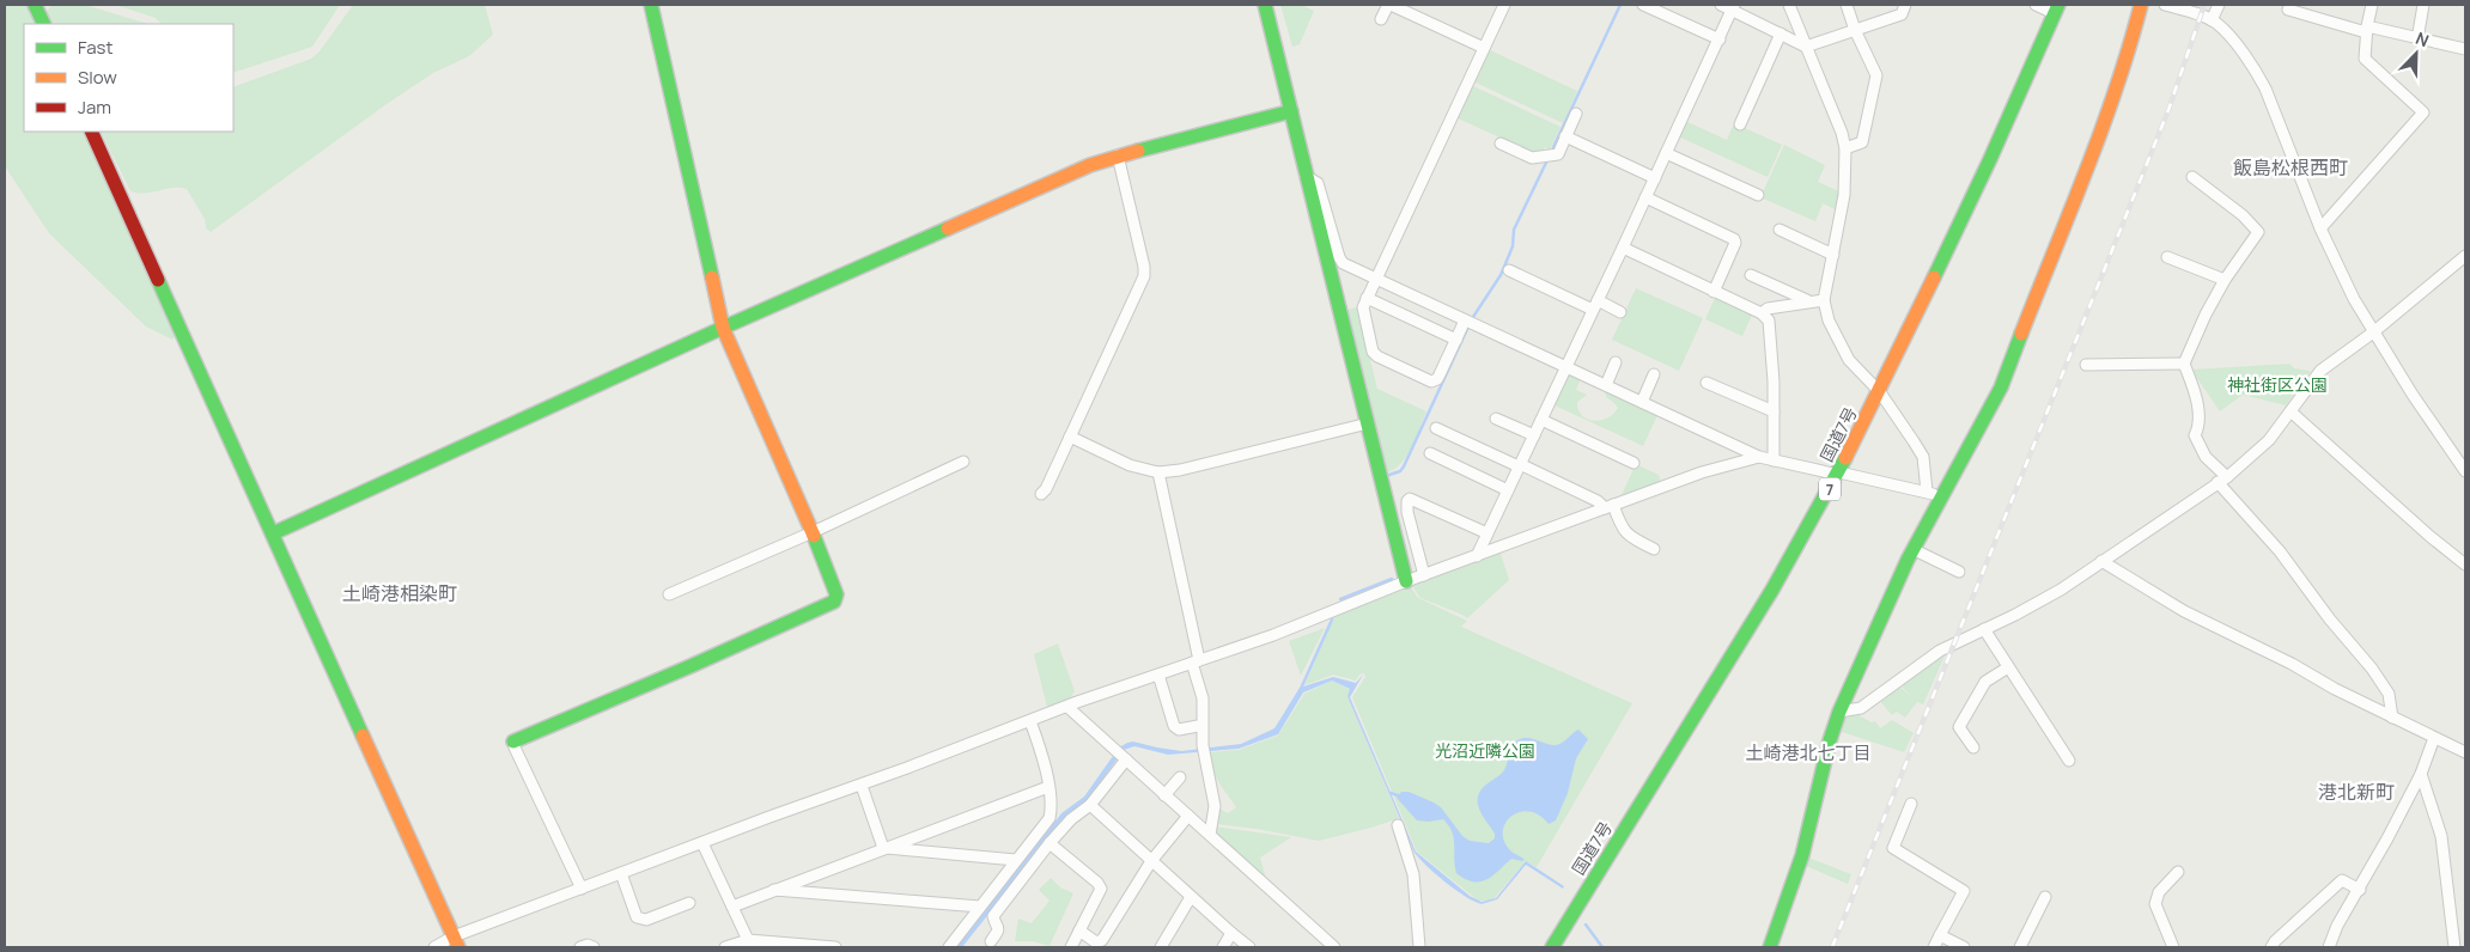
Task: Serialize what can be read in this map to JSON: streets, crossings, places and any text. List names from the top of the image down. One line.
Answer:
{"streets":{"main road":["国道7号","7"]},"districts":["飯島松根西町","土崎港相染町","土崎港北七丁目","港北新町"],"parks":["神社街区公園","光沼近隣公園"],"legend":["Fast","Slow","Jam"],"north":"top right"}
